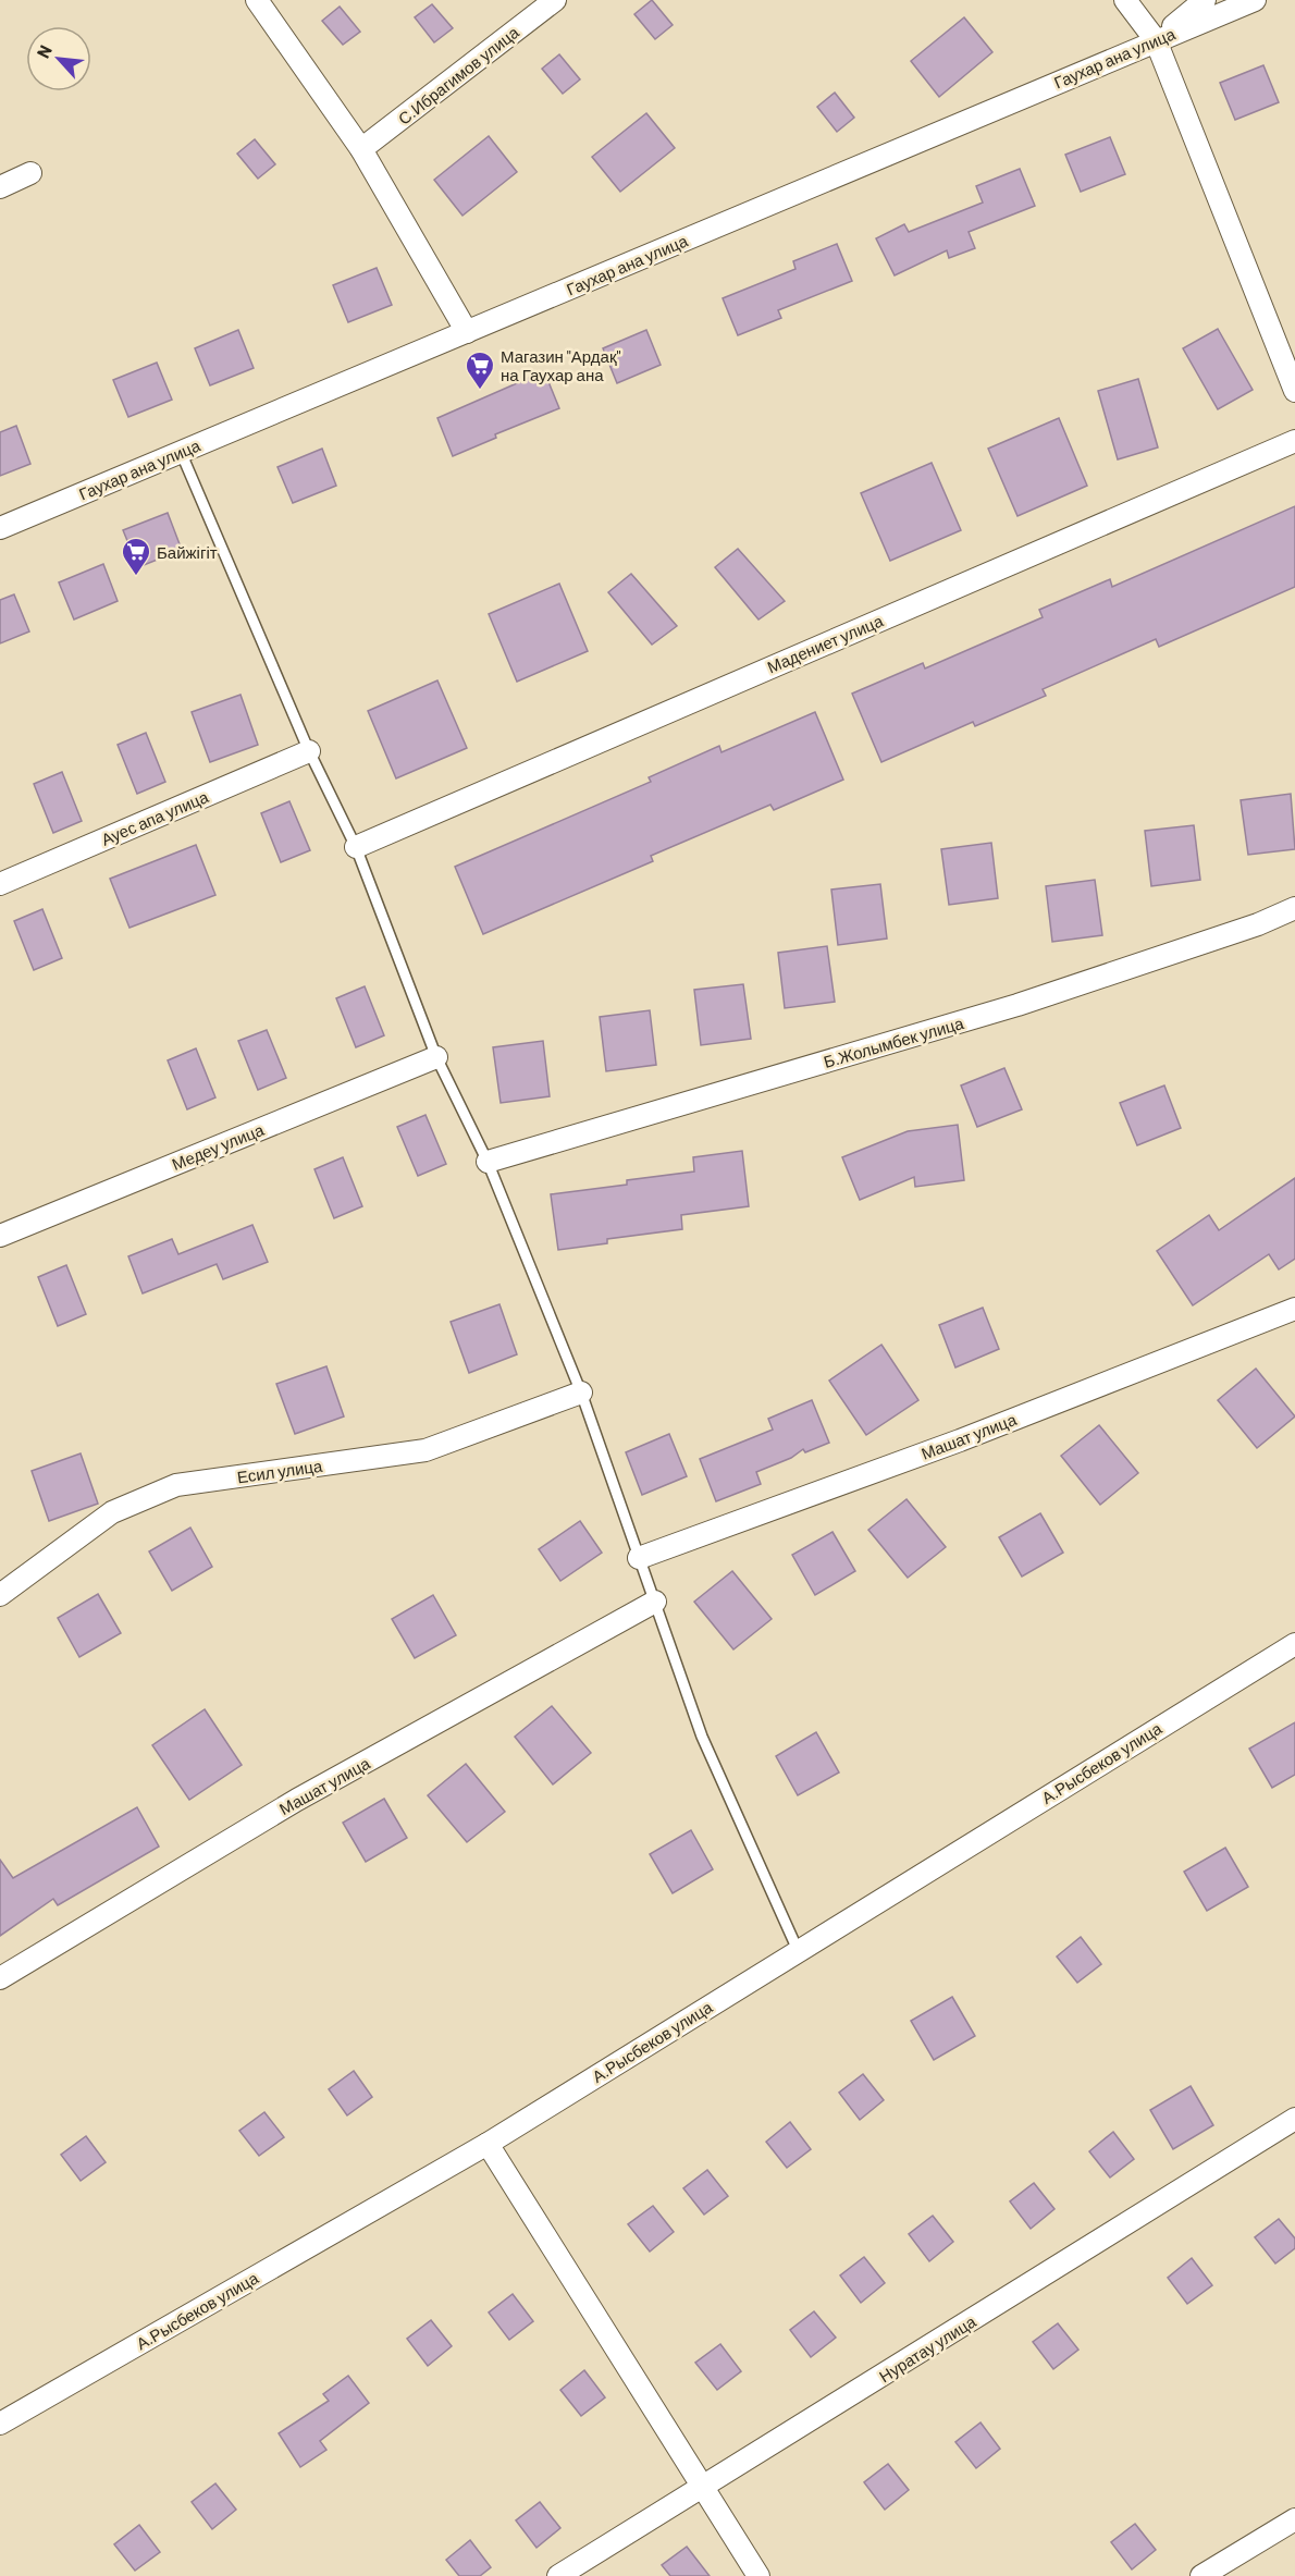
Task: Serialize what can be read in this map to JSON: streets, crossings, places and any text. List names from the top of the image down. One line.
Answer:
{"streets":{"street":["Гаухар ана улица","С.Ибрагимов улица","Мадениет улица","Ауес апа улица","Б.Жолымбек улица","Медеу улица","Машат улица","Есил улица","А.Рысбеков улица","Нуратау улица"]},"places":{"supermarket":["Магазин \"Ардақ\" на Гаухар ана","Байжігіт"]},"north":"top left"}
